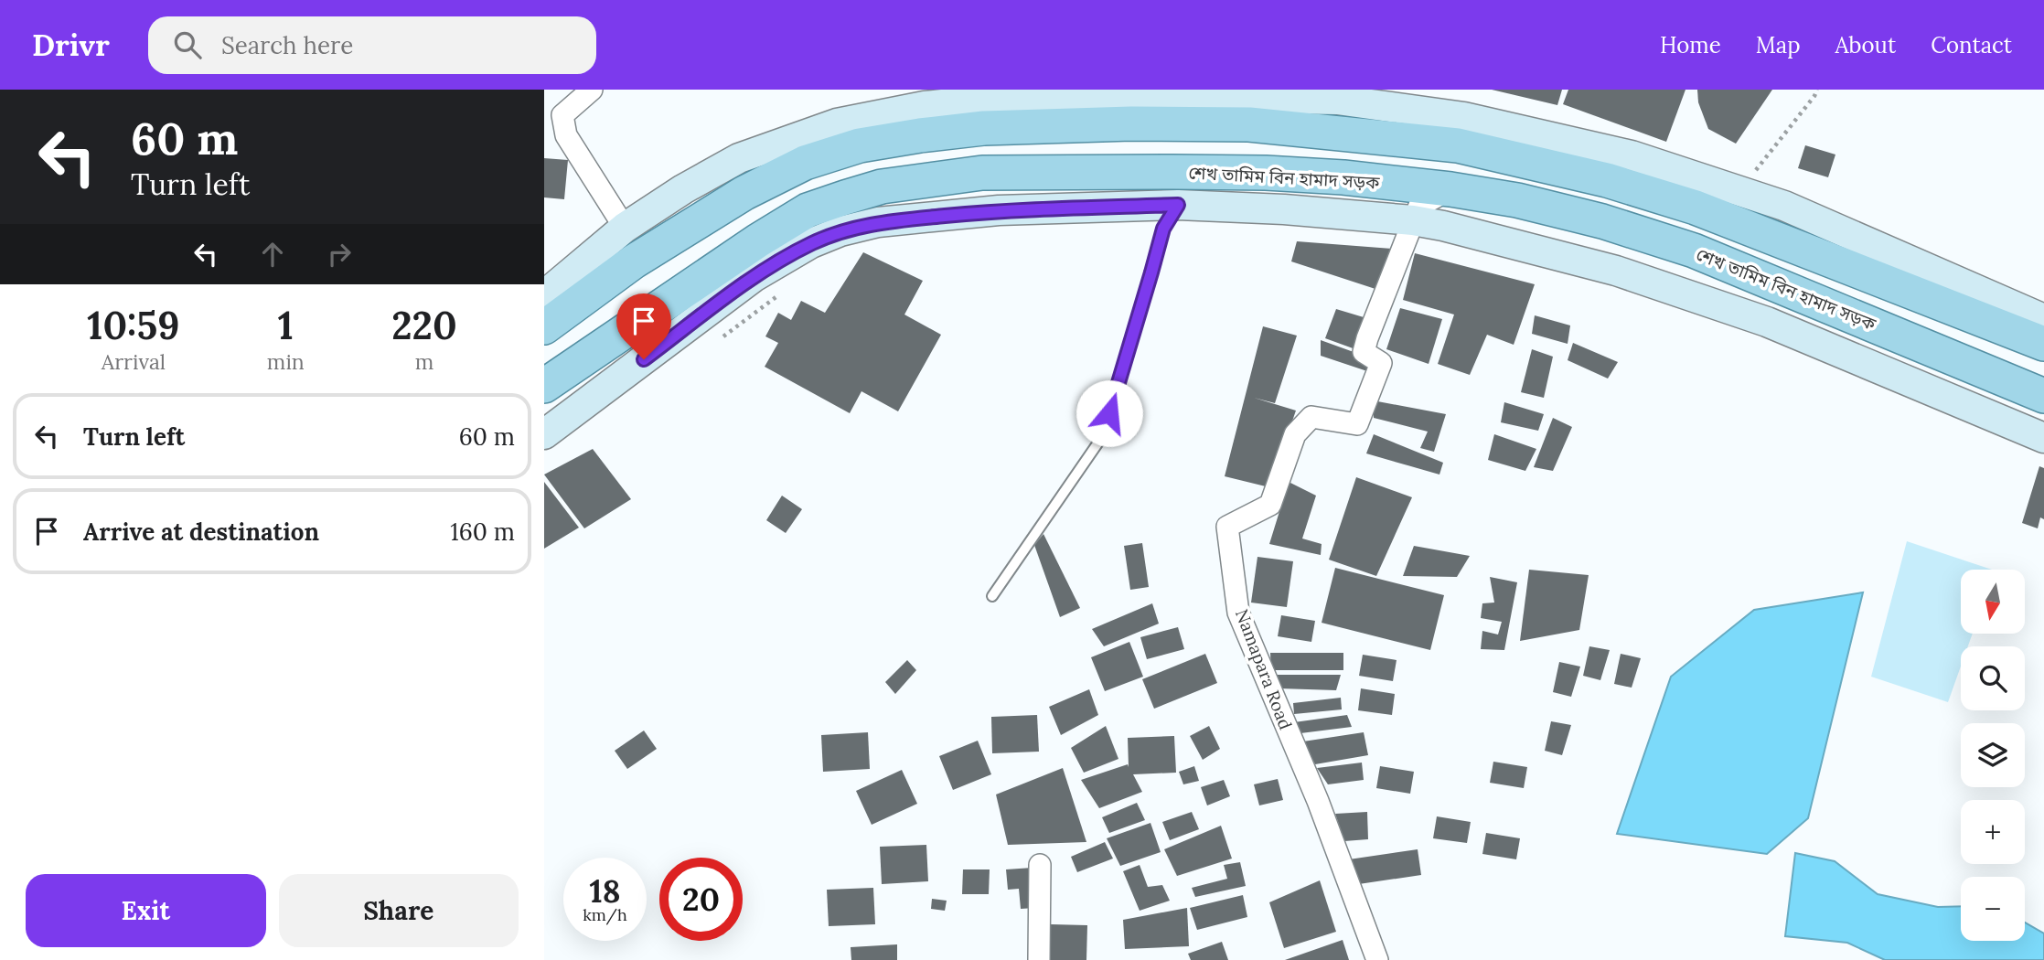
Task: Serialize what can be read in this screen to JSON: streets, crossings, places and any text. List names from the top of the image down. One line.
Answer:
{"streets":{"main road":["শেখ তামিম বিন হামাদ সড়ক"],"street":["Namapara Road"]},"crossings":[["শেখ তামিম বিন হামাদ সড়ক","Namapara Road"]],"north":"bottom","page":{"header":"Drivr","search":"Search here","nav":["Home","Map","About","Contact"],"turn":["60 m","Turn left"],"eta":["10:59","Arrival","1","min","220","m"],"list":[{"name":"Turn left","value":"60 m"},{"name":"Arrive at destination","value":"160 m"}],"map_buttons":["+","−"],"speed":"18 km/h","limit":"20","buttons":["Exit","Share"]}}
